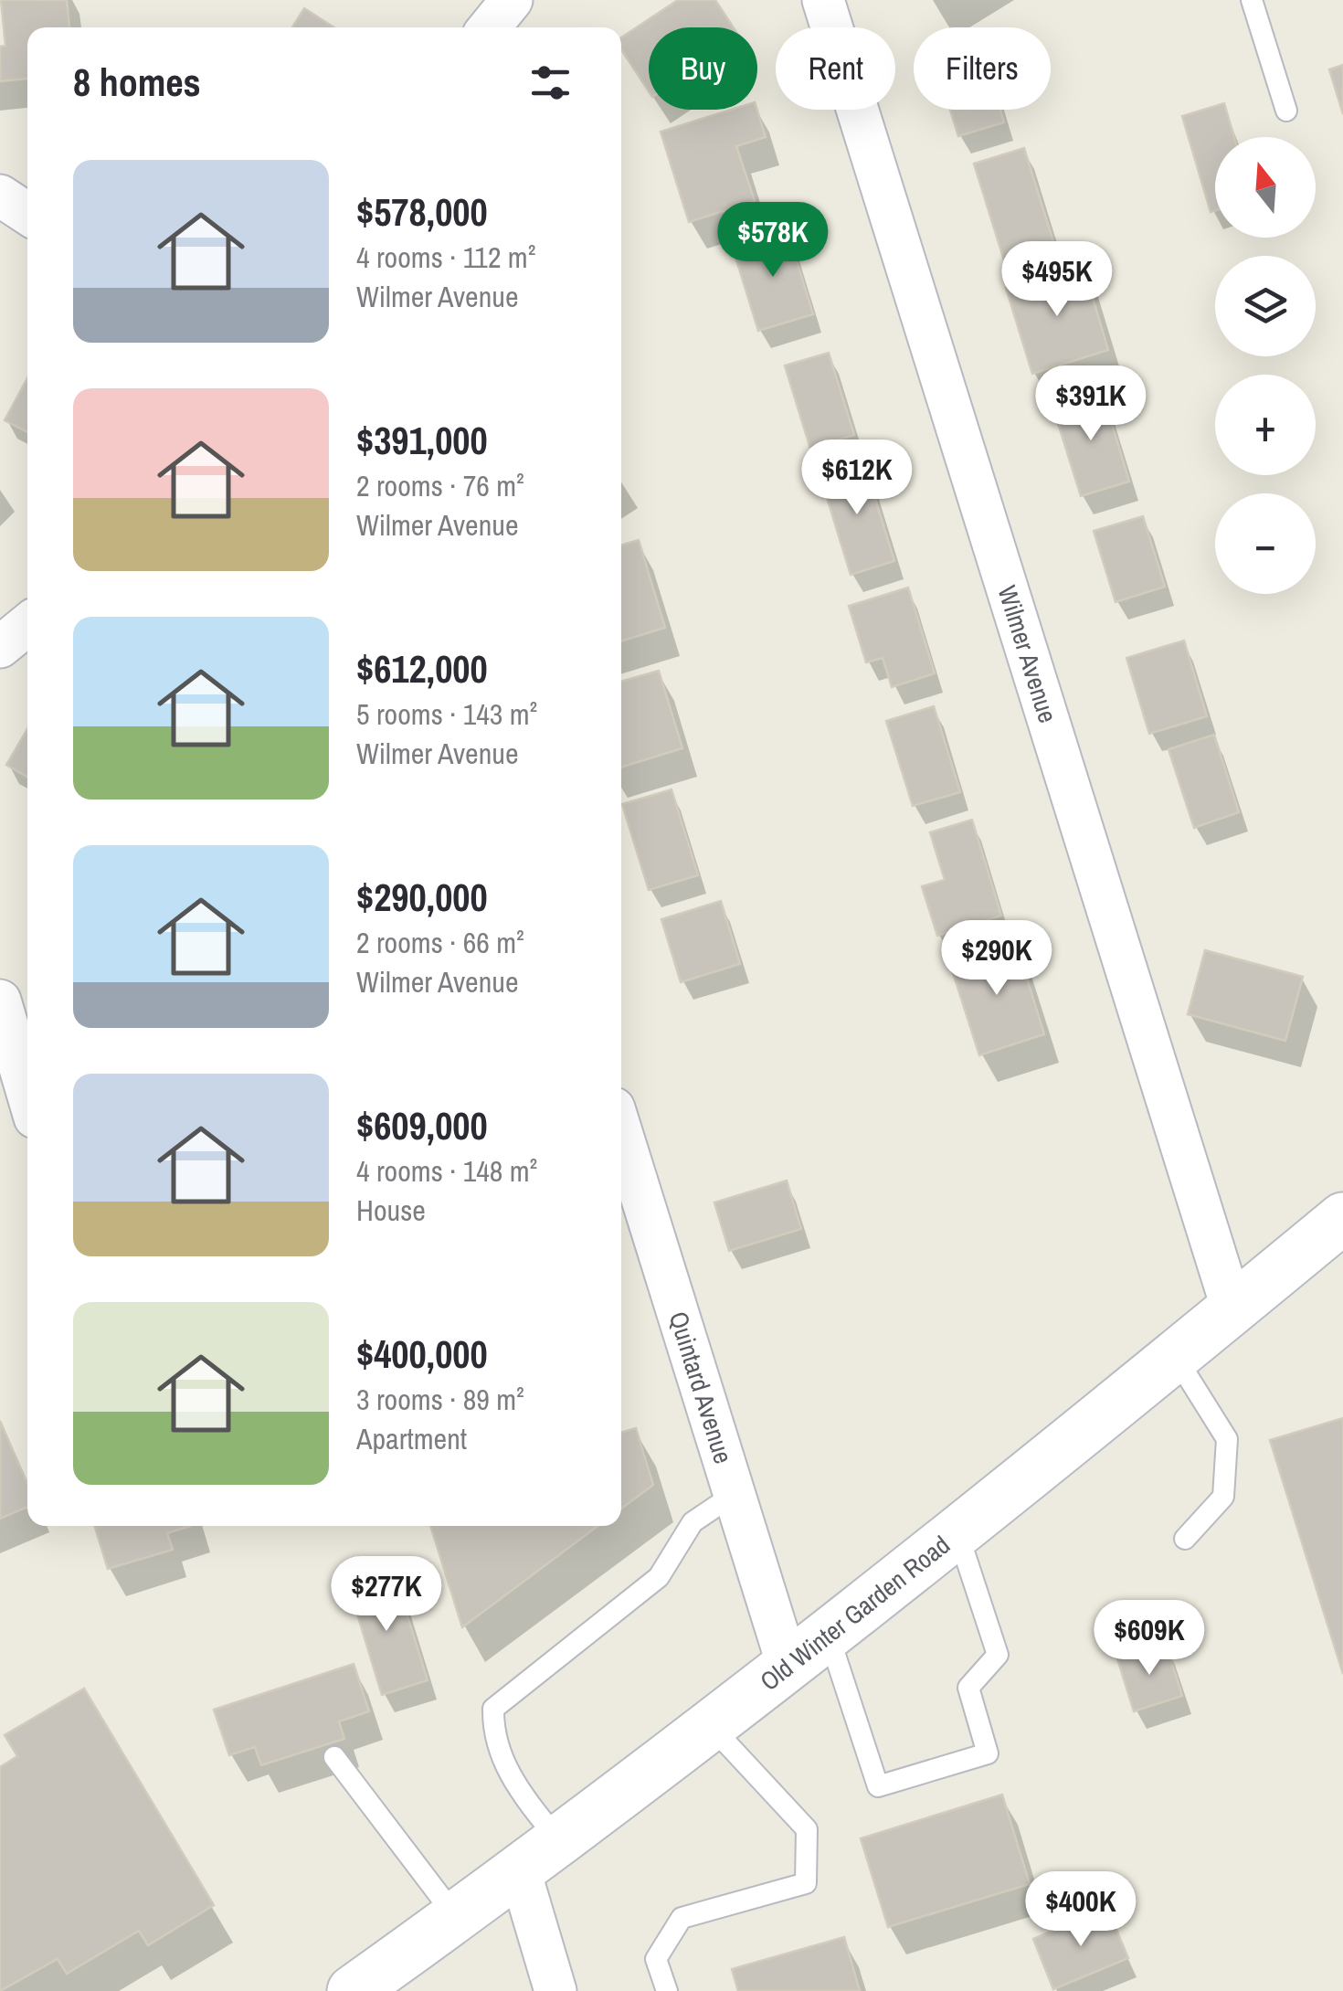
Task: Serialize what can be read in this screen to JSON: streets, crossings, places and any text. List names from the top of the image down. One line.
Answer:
{"streets":{"main road":["Old Winter Garden Road"],"street":["Wilmer Avenue","Quintard Avenue"]},"crossings":[["Wilmer Avenue","Old Winter Garden Road"],["Quintard Avenue","Old Winter Garden Road"]],"north":"top","page":{"chip":["Buy","Rent","Filters"],"heading":"8 homes","map_buttons":["+","−"],"list":[{"name":"$578,000","note":"4 rooms · 112 m² · Wilmer Avenue"},{"name":"$391,000","note":"2 rooms · 76 m² · Wilmer Avenue"},{"name":"$612,000","note":"5 rooms · 143 m² · Wilmer Avenue"},{"name":"$290,000","note":"2 rooms · 66 m² · Wilmer Avenue"},{"name":"$609,000","note":"4 rooms · 148 m² · House"},{"name":"$400,000","note":"3 rooms · 89 m² · Apartment"}],"price":["$578K","$495K","$391K","$612K","$290K","$277K","$609K","$400K"]}}
